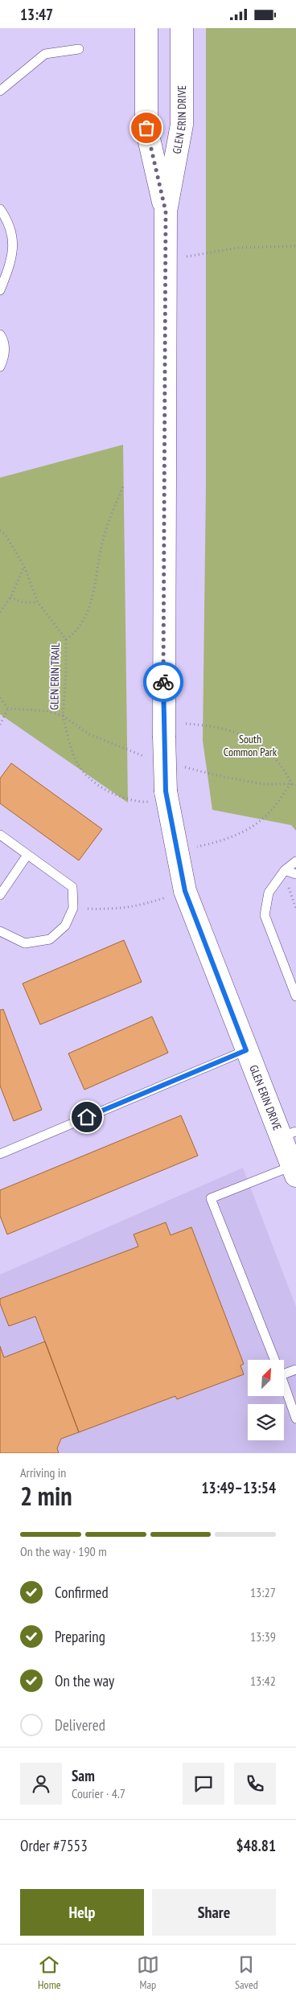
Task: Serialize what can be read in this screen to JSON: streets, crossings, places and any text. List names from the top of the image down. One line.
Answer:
{"streets":{"street":["GLEN ERIN DRIVE"],"path":["GLEN ERIN TRAIL"]},"parks":["South Common Park"],"north":"top right","page":{"status":"13:47","heading":["2 min","Arriving in","13:49–13:54"],"panel":["Sam","Courier · 4.7","Order #7553","$48.81"],"bar":"On the way · 190 m","list":[["Confirmed","13:27"],["Preparing","13:39"],["On the way","13:42"],"Delivered"],"buttons":["Help","Share"],"tabs":["Home","Map","Saved"]}}
